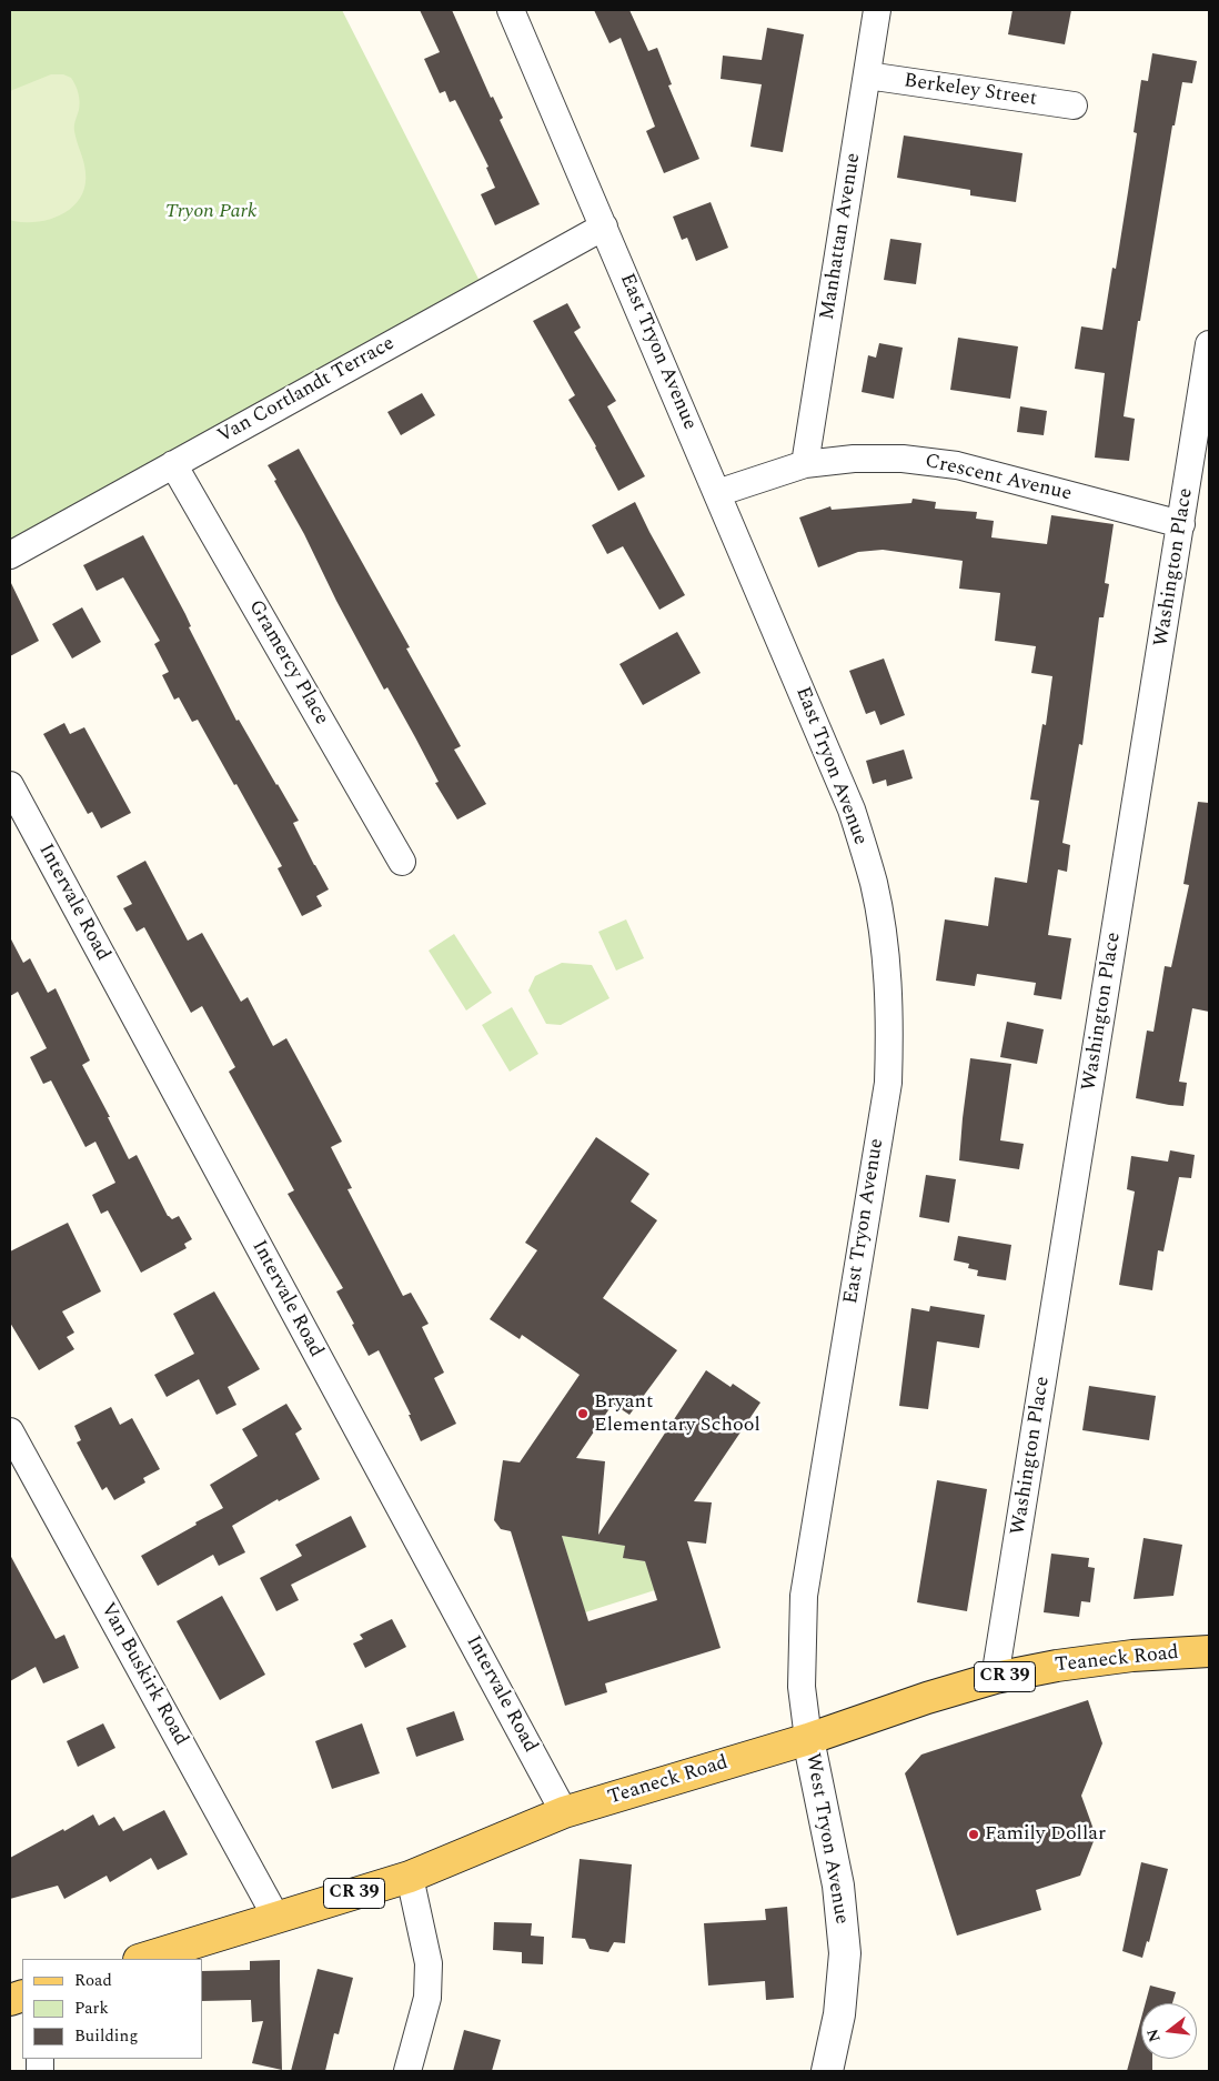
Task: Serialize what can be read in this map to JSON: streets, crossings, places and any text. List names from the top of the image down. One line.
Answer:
{"streets":{"main road":["Teaneck Road","CR 39"],"street":["Berkeley Street","Manhattan Avenue","East Tryon Avenue","Van Cortlandt Terrace","Crescent Avenue","Washington Place","Gramercy Place","Intervale Road","Van Buskirk Road","West Tryon Avenue"]},"crossings":[["Berkeley Street","Manhattan Avenue"],["Manhattan Avenue","Crescent Avenue"],["East Tryon Avenue","Van Cortlandt Terrace"],["East Tryon Avenue","Crescent Avenue"],["East Tryon Avenue","Teaneck Road"],["East Tryon Avenue","West Tryon Avenue"],["Van Cortlandt Terrace","Gramercy Place"],["Crescent Avenue","Washington Place"],["Washington Place","Teaneck Road"],["Intervale Road","Teaneck Road"],["Teaneck Road","Van Buskirk Road"],["Teaneck Road","West Tryon Avenue"]],"parks":["Tryon Park"],"places":["Bryant Elementary School","Family Dollar"],"legend":["Road","Park","Building"],"north":"left"}
